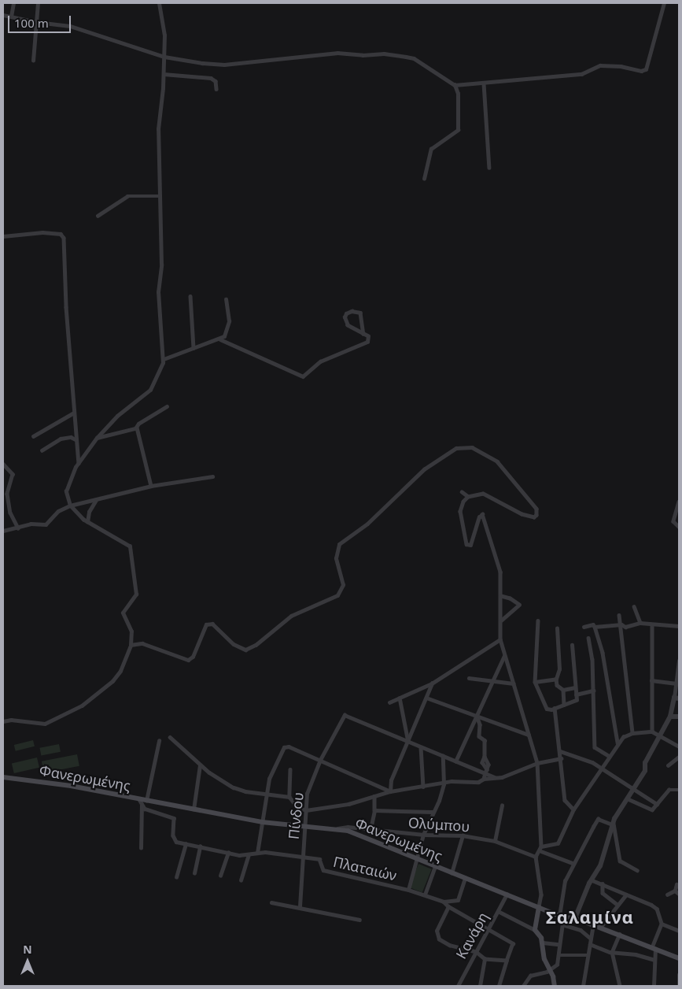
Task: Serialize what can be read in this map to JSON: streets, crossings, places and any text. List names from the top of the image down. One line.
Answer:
{"streets":{"main road":["Φανερωμένης"],"street":["Πίνδου","Ολύμπου","Πλαταιών","Κανάρη"]},"crossings":[["Φανερωμένης","Πίνδου"],["Φανερωμένης","Ολύμπου"],["Φανερωμένης","Κανάρη"],["Πίνδου","Πλαταιών"]],"districts":["Σαλαμίνα"],"scale_bar":"100 m","north":"top"}
